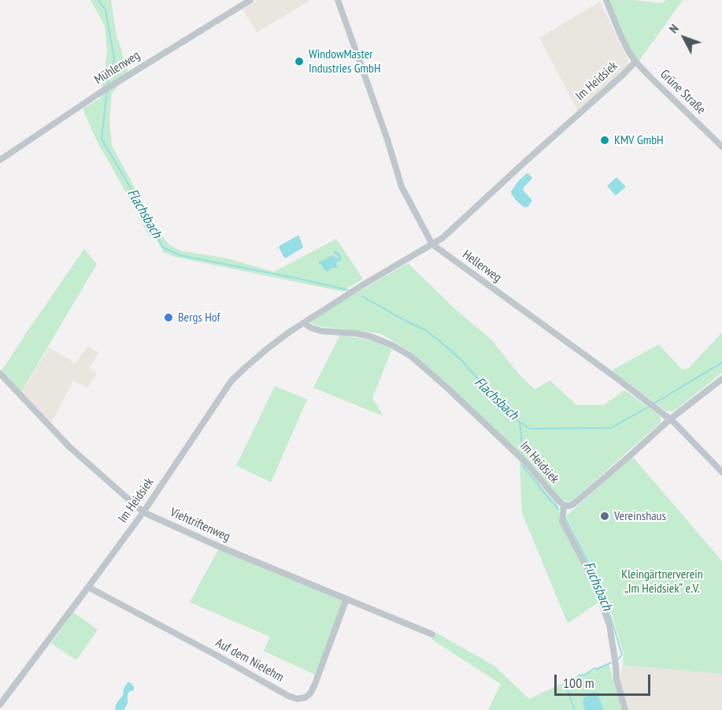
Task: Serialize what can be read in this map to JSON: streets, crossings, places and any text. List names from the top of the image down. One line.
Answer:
{"streets":{"street":["Mühlenweg","Im Heidsiek","Grüne Straße","Hellerweg","Viehtriftenweg","Auf dem Nielehm"]},"crossings":[["Im Heidsiek","Grüne Straße"],["Im Heidsiek","Hellerweg"],["Im Heidsiek","Viehtriftenweg"],["Im Heidsiek","Auf dem Nielehm"],["Viehtriftenweg","Auf dem Nielehm"]],"water":["Flachsbach","Fuchsbach"],"parks":["Kleingärtnerverein „Im Heidsiek“ e.V."],"places":["WindowMaster Industries GmbH","KMV GmbH","Bergs Hof","Vereinshaus"],"scale_bar":"100 m","north":"top left"}
